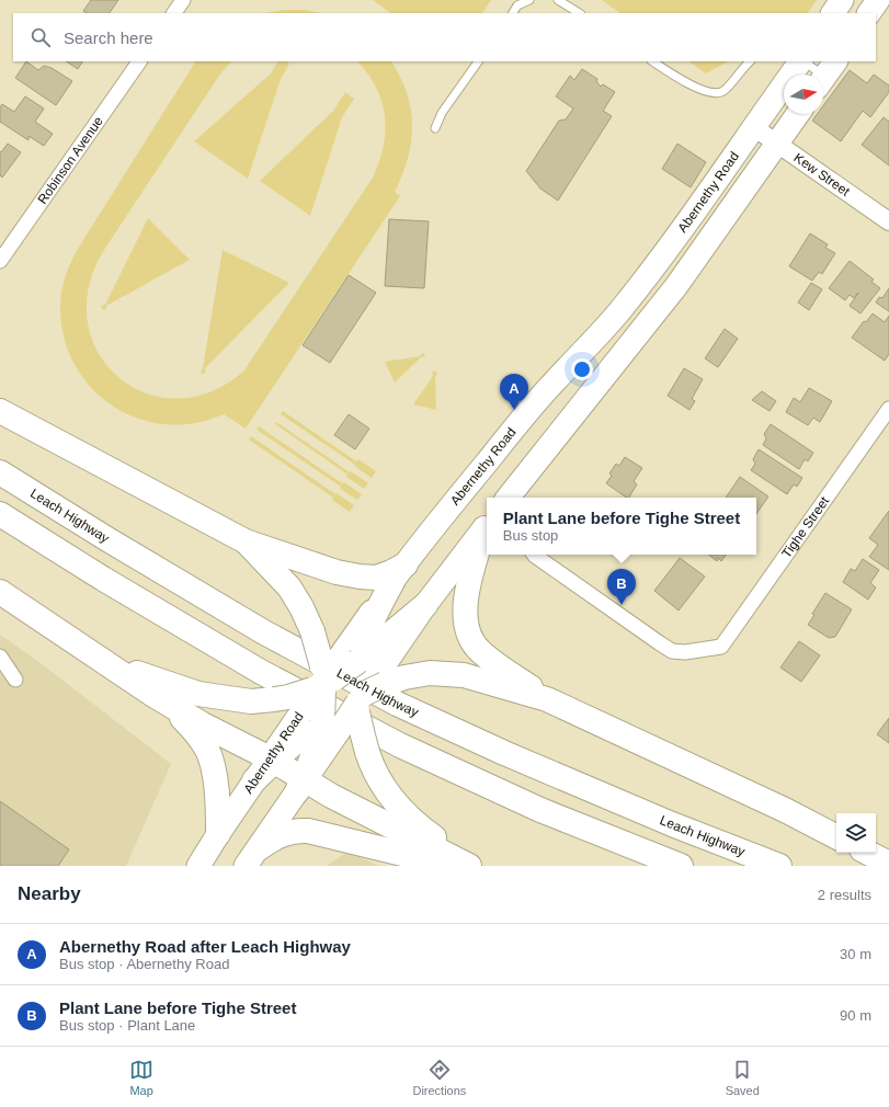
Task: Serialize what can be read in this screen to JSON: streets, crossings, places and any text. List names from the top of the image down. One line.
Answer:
{"streets":{"highway":["Leach Highway"],"main road":["Abernethy Road"],"street":["Robinson Avenue","Kew Street","Tighe Street"]},"crossings":[["Kew Street","Abernethy Road"]],"north":"right","page":{"search":"Search here","pins":["A","B"],"popup":["Plant Lane before Tighe Street","Bus stop"],"heading":["Nearby","2 results"],"list":[{"mark":"A","name":"Abernethy Road after Leach Highway","note":"Bus stop · Abernethy Road","value":"30 m"},{"mark":"B","name":"Plant Lane before Tighe Street","note":"Bus stop · Plant Lane","value":"90 m"}],"nav":["Map","Directions","Saved"]}}
